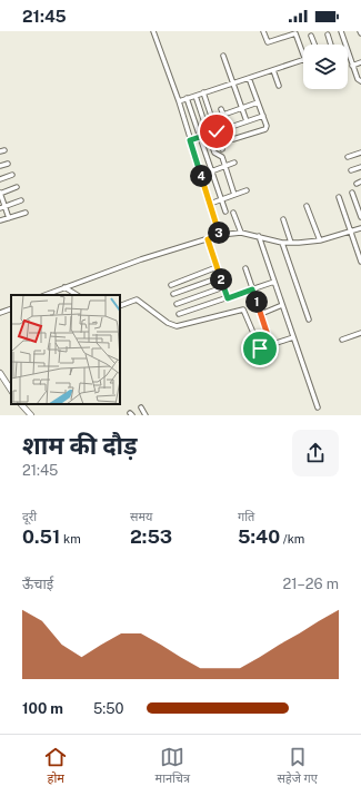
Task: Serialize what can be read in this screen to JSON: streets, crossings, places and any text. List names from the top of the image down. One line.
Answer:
{"page":{"status":"21:45","pins":["4","3","2","1"],"heading":["शाम की दौड़","21:45"],"stats":[["दूरी","0.51 km"],["समय","2:53"],["गति","5:40 /km"]],"chart":["ऊँचाई","21–26 m"],"list":[{"name":"100 m","note":"5:50"}],"tabs":["होम","मानचित्र","सहेजे गए"]}}
